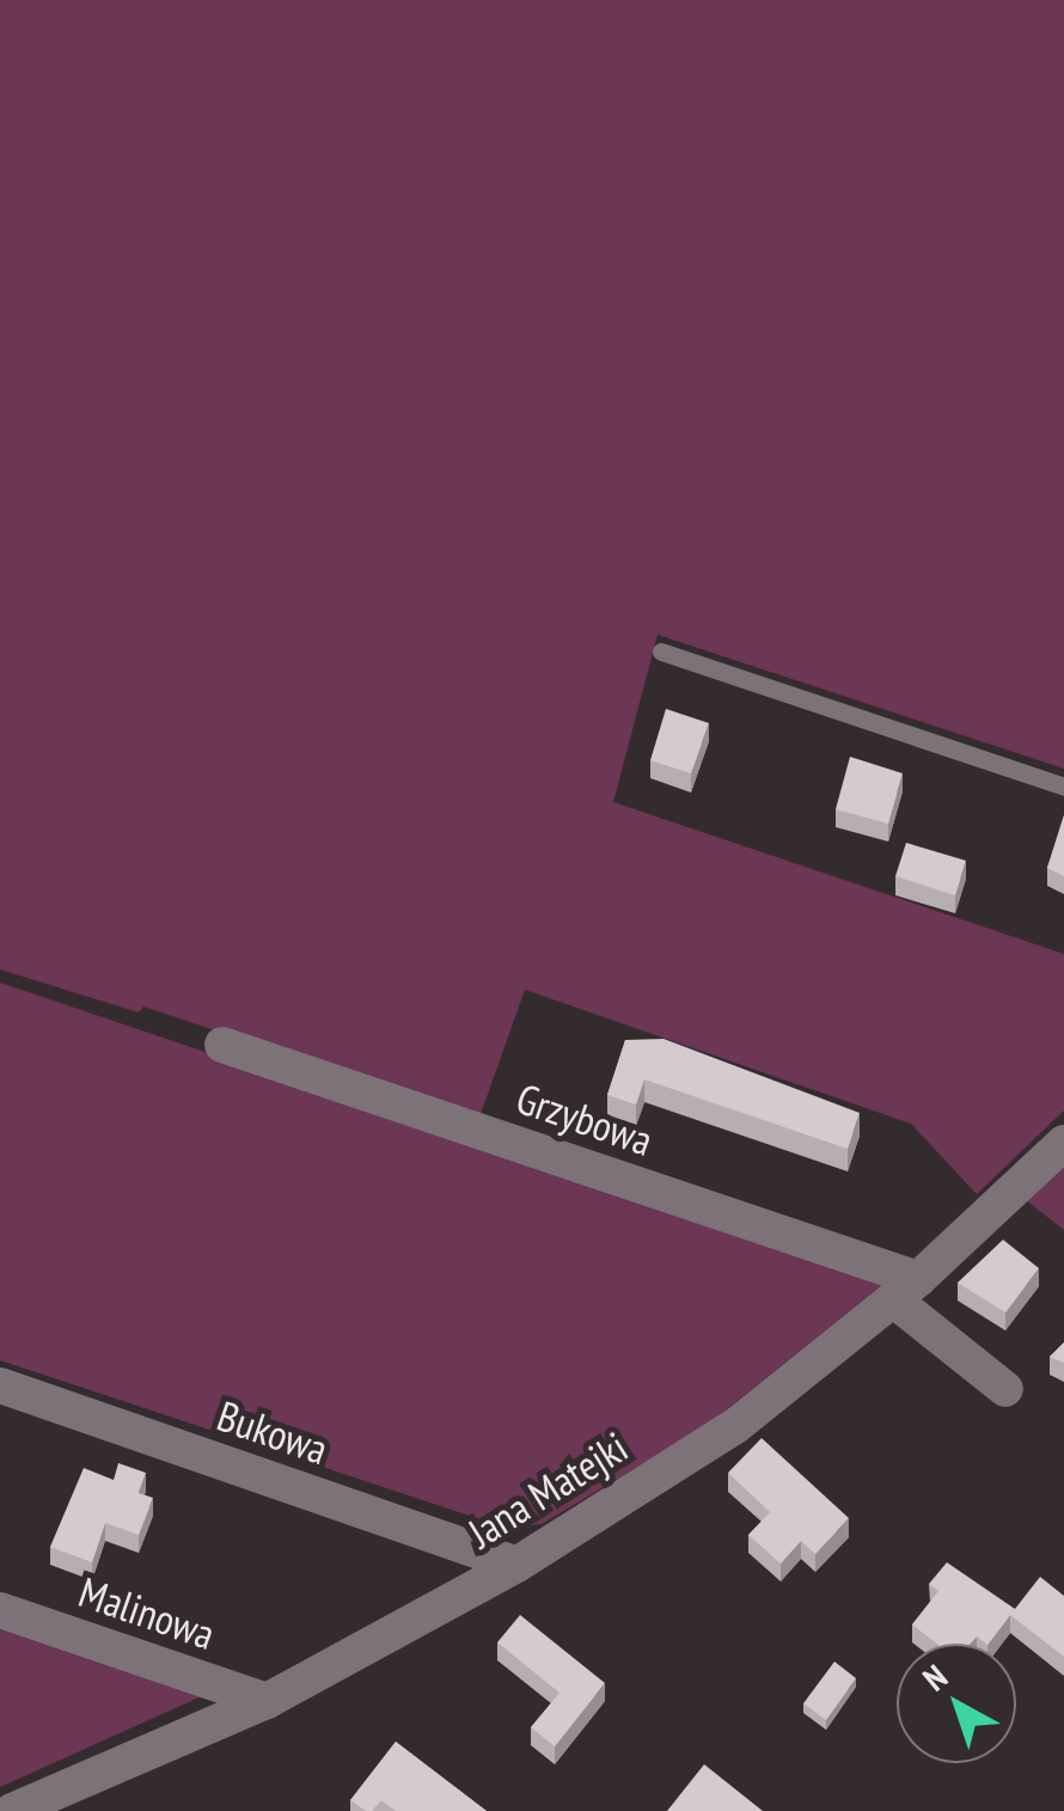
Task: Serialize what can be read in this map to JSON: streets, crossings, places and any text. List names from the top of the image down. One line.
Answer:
{"streets":{"street":["Grzybowa","Bukowa","Jana Matejki","Malinowa"]},"crossings":[["Grzybowa","Jana Matejki"],["Bukowa","Jana Matejki"],["Jana Matejki","Malinowa"]],"north":"top left"}
